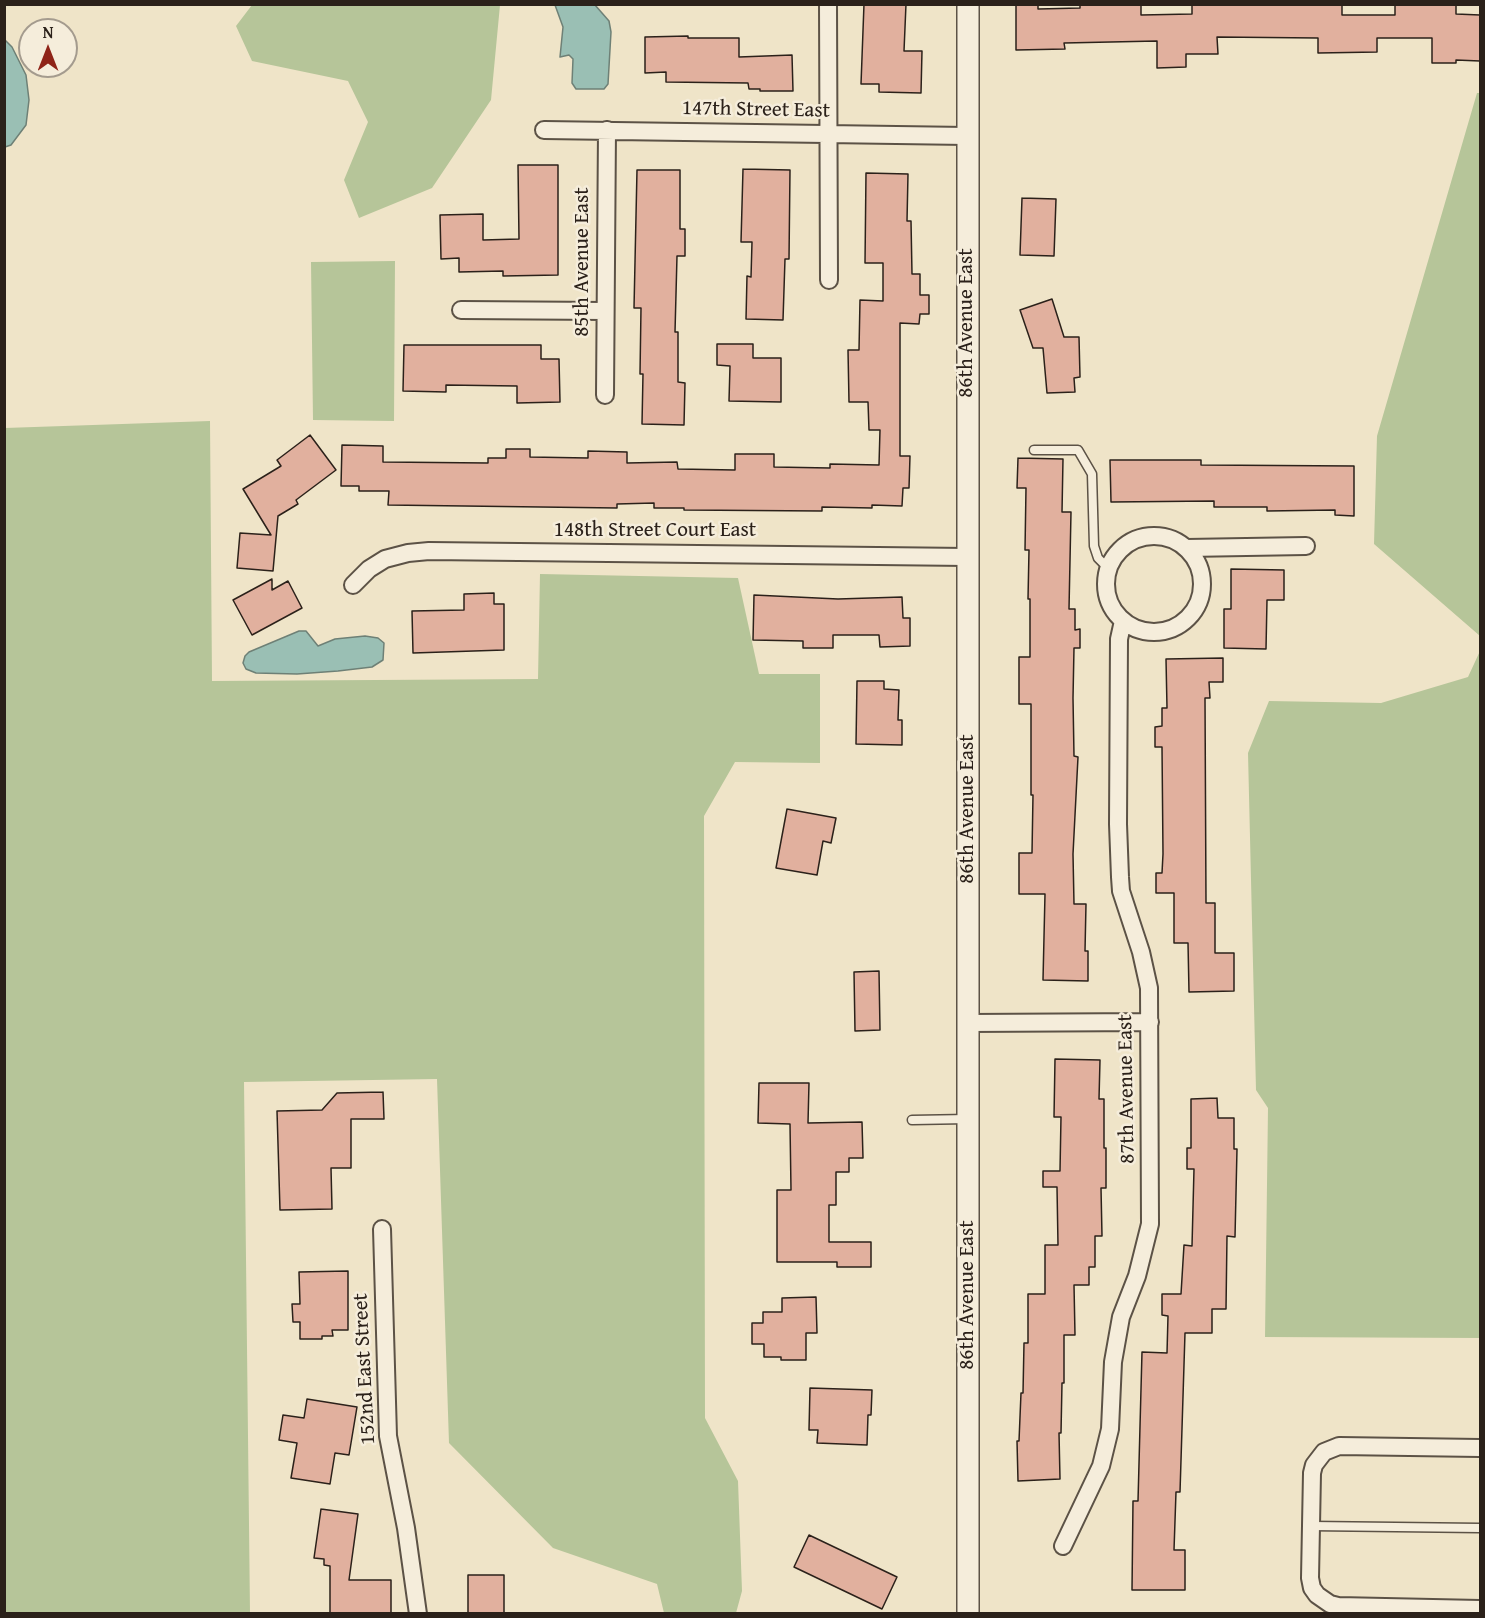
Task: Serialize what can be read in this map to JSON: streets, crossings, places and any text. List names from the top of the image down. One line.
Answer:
{"streets":{"street":["147th Street East","85th Avenue East","86th Avenue East","148th Street Court East","87th Avenue East","152nd East Street"]},"crossings":[["147th Street East","85th Avenue East"],["147th Street East","86th Avenue East"],["86th Avenue East","148th Street Court East"]],"north":"top"}
